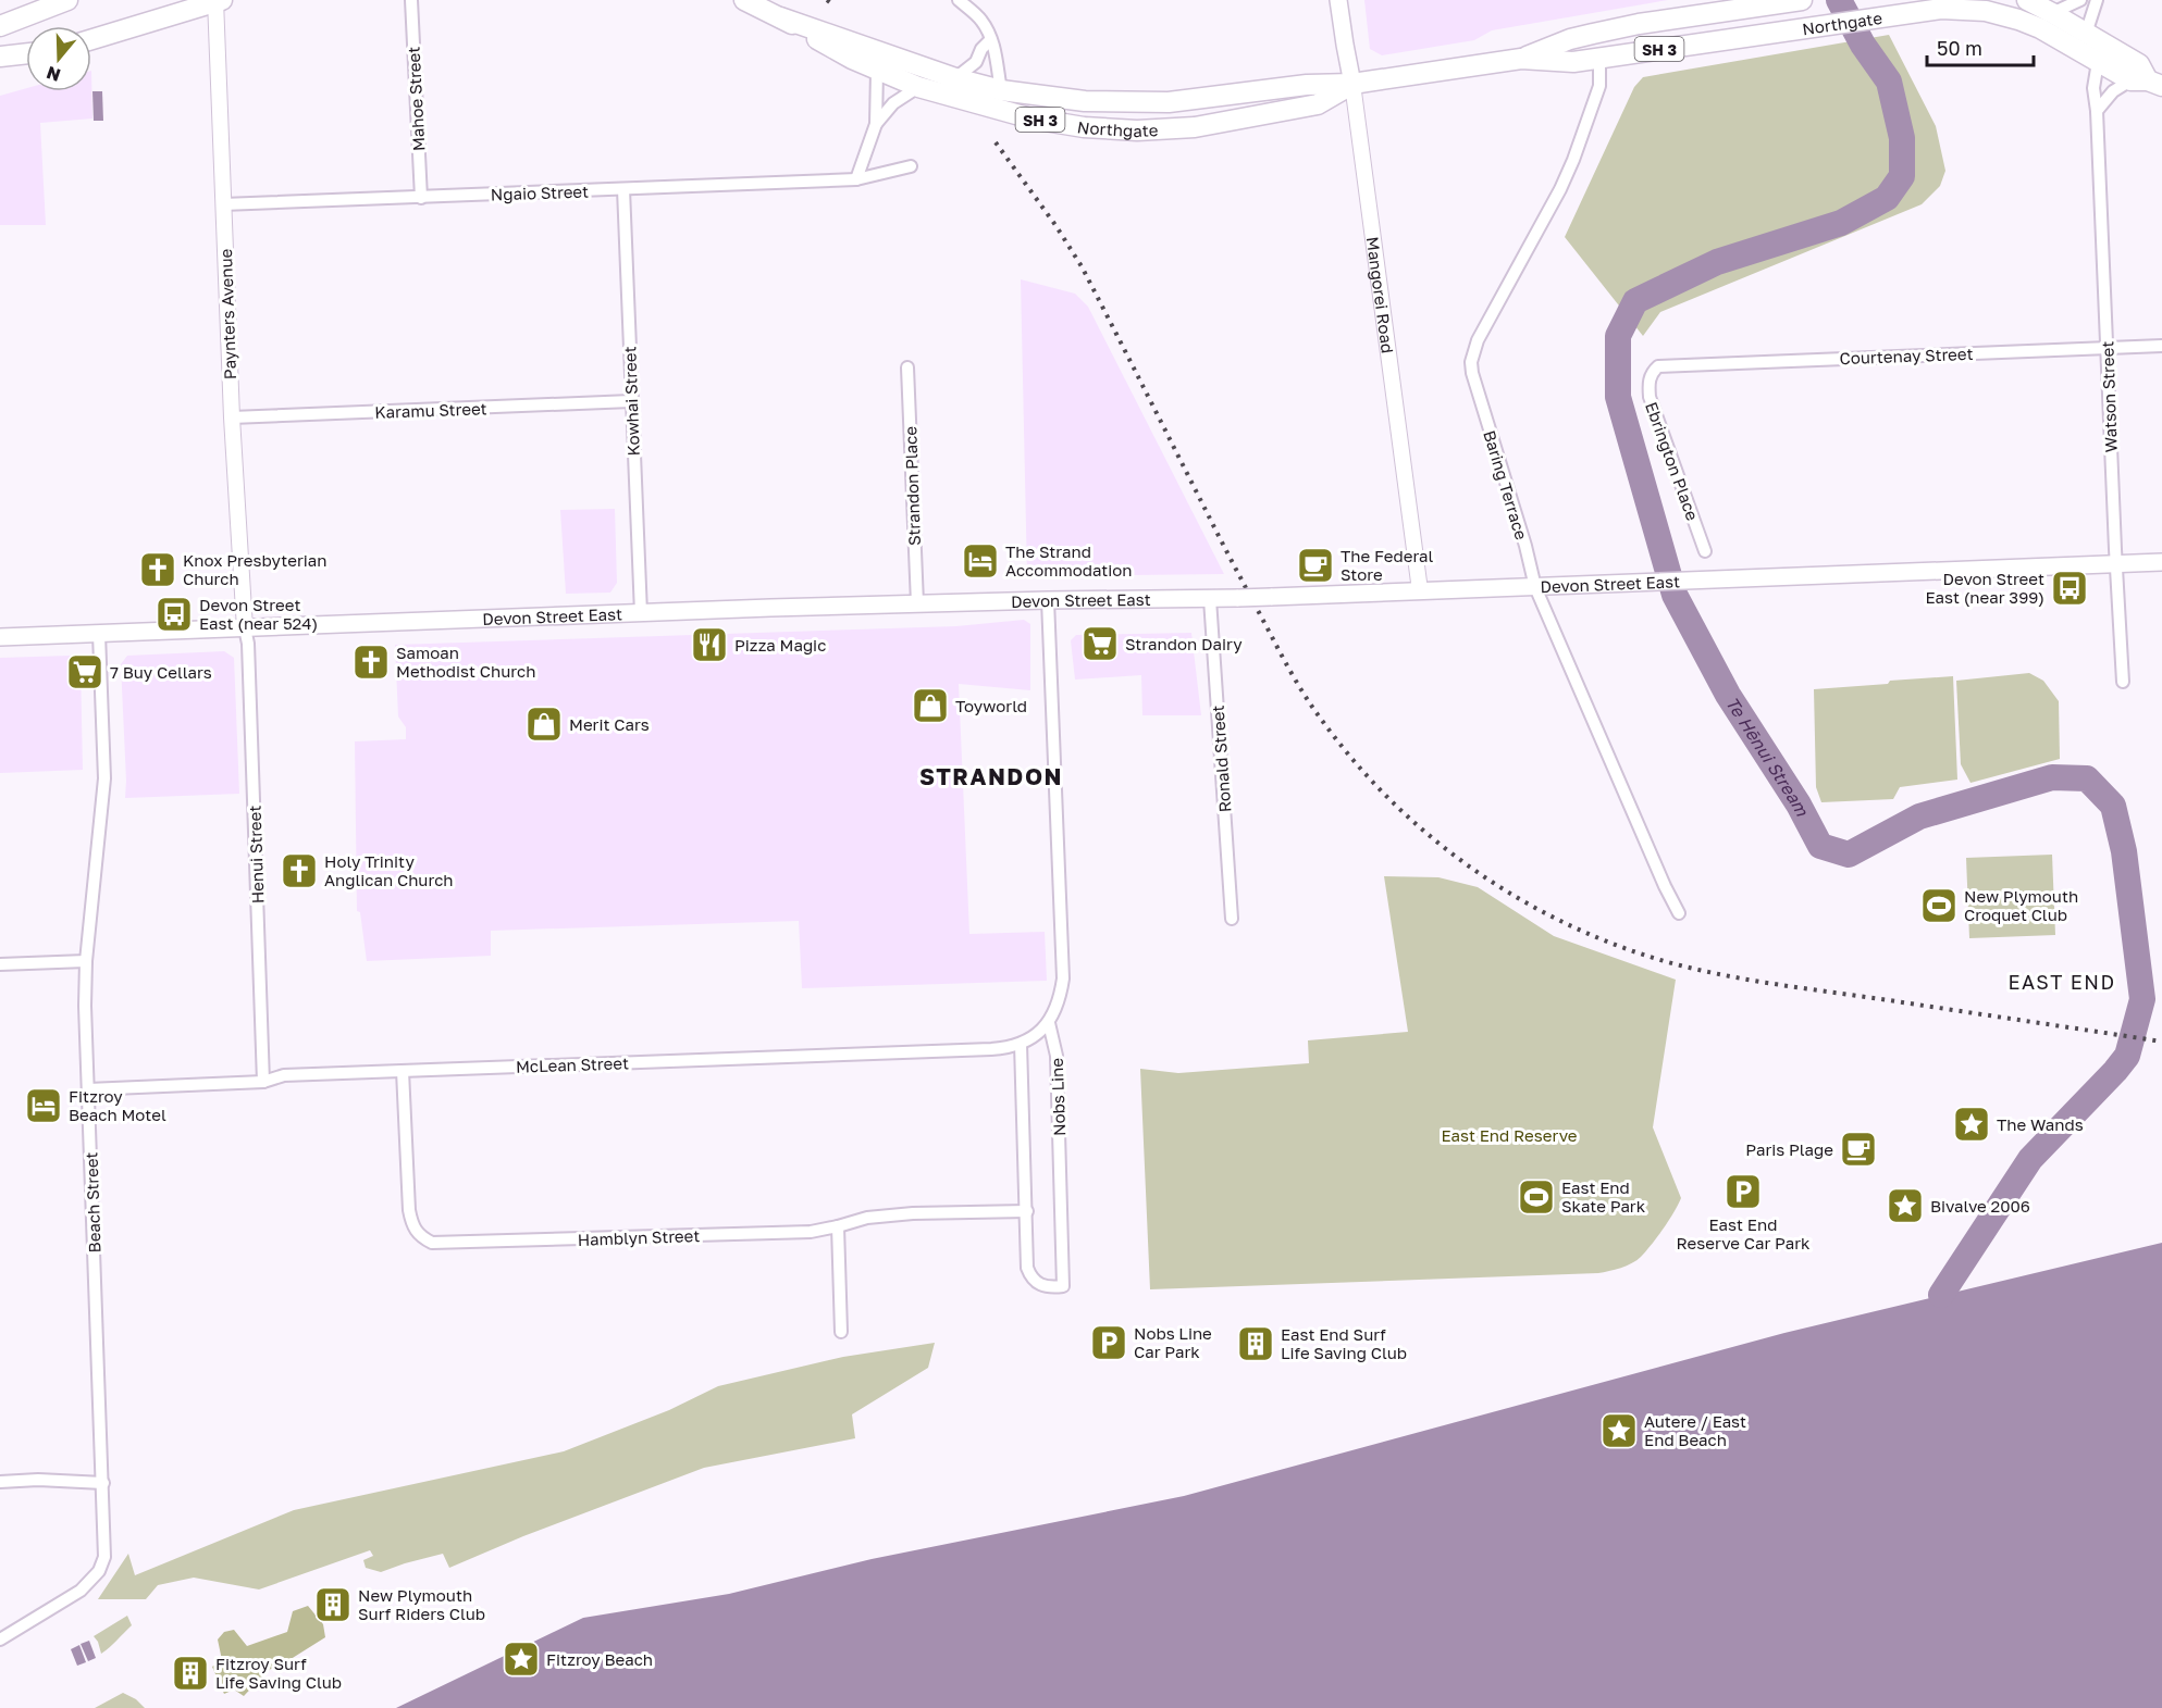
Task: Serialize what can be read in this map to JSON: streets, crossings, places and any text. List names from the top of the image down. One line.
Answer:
{"streets":{"highway":["Northgate","SH 3"],"main road":["Mangorei Road","Devon Street East"],"street":["Mahoe Street","Ngaio Street","Paynters Avenue","Courtenay Street","Watson Street","Kowhai Street","Karamu Street","Ebrington Place","Baring Terrace","Strandon Place","Ronald Street","Henui Street","McLean Street","Nobs Line","Beach Street","Hamblyn Street"]},"crossings":[["Northgate","Mangorei Road"],["Northgate","Watson Street"],["Northgate","Baring Terrace"],["Mahoe Street","Ngaio Street"],["Ngaio Street","Paynters Avenue"],["Ngaio Street","Kowhai Street"],["Mangorei Road","Devon Street East"],["Paynters Avenue","Karamu Street"],["Paynters Avenue","Devon Street East"],["Paynters Avenue","Henui Street"],["Courtenay Street","Watson Street"],["Courtenay Street","Ebrington Place"],["Watson Street","Devon Street East"],["Kowhai Street","Karamu Street"],["Kowhai Street","Devon Street East"],["Baring Terrace","Devon Street East"],["Strandon Place","Devon Street East"],["Devon Street East","Ronald Street"],["Devon Street East","Henui Street"],["Devon Street East","Beach Street"],["Henui Street","McLean Street"],["McLean Street","Nobs Line"],["McLean Street","Beach Street"],["McLean Street","Hamblyn Street"],["Nobs Line","Hamblyn Street"]],"districts":["STRANDON","EAST END"],"water":["Te Hēnui Stream"],"parks":["East End Reserve"],"places":{"hotel":["The Strand Accommodation","Fitzroy Beach Motel"],"cafe":["The Federal Store","Paris Plage"],"church":["Knox Presbyterian Church","Samoan Methodist Church","Holy Trinity Anglican Church"],"bus stop":["Devon Street East (near 399)","Devon Street East (near 524)"],"supermarket":["Strandon Dairy","7 Buy Cellars"],"restaurant":["Pizza Magic"],"shop":["Toyworld","Merit Cars"],"sports":["New Plymouth Croquet Club","East End Skate Park"],"place":["The Wands","Bivalve 2006","Autere / East End Beach","Fitzroy Beach"],"parking":["East End Reserve Car Park","Nobs Line Car Park"],"building":["East End Surf Life Saving Club","New Plymouth Surf Riders Club","Fitzroy Surf Life Saving Club"]},"scale_bar":"50 m","north":"bottom"}
